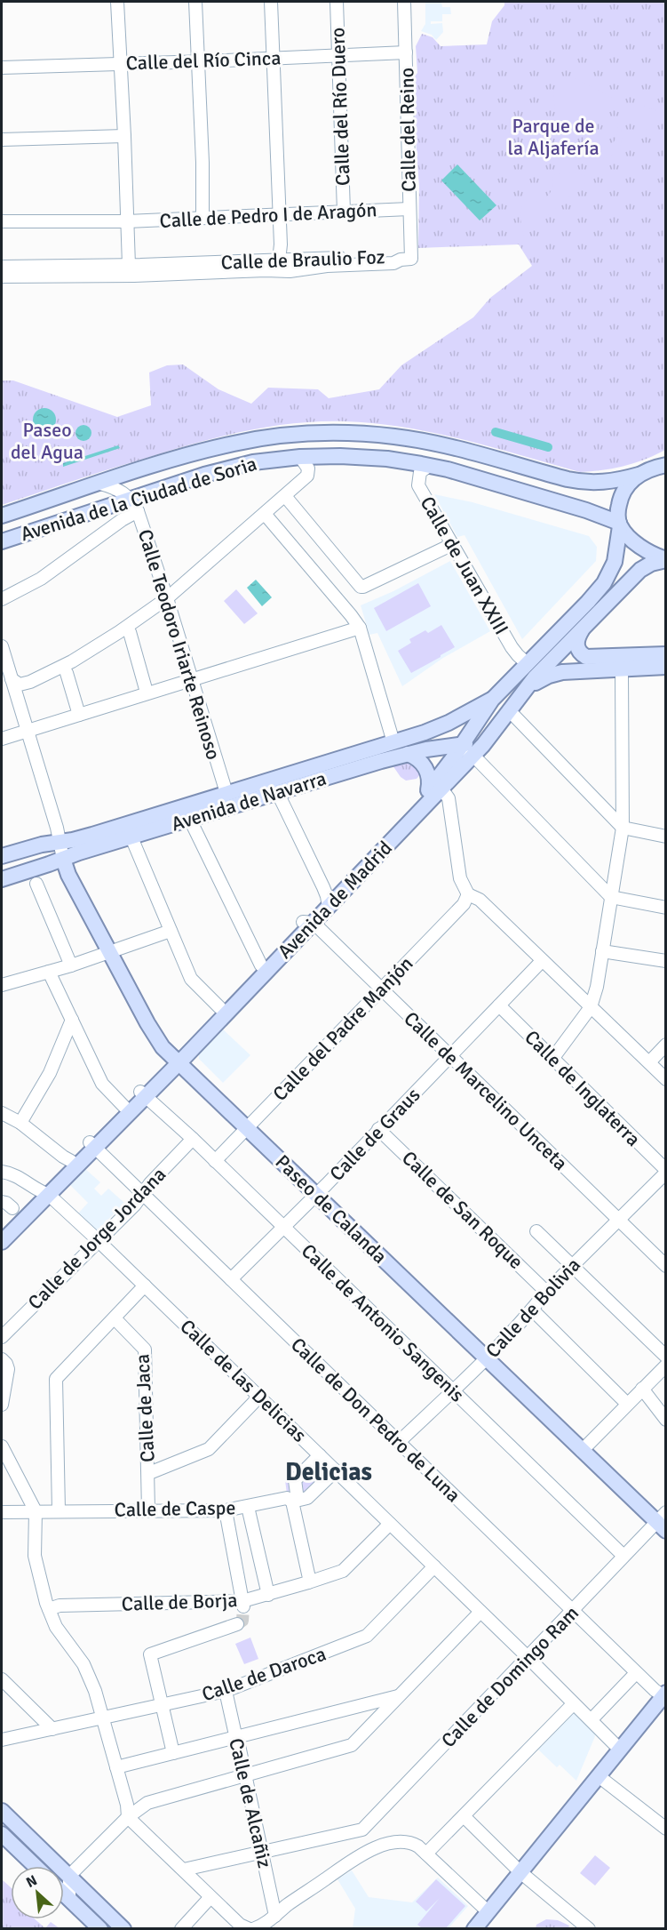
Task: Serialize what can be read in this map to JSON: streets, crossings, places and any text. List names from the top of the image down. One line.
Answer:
{"streets":{"main road":["Avenida de la Ciudad de Soria","Avenida de Navarra","Avenida de Madrid","Paseo de Calanda"],"street":["Calle del Río Cinca","Calle del Río Duero","Calle del Reino","Calle de Pedro I de Aragón","Calle de Braulio Foz","Calle de Juan XXIII","Calle Teodoro Iriarte Reinoso","Calle del Padre Manjón","Calle de Inglaterra","Calle de Marcelino Unceta","Calle de Graus","Calle de San Roque","Calle de Jorge Jordana","Calle de Bolivia","Calle de Antonio Sangenis","Calle de las Delicias","Calle de Jaca","Calle de Don Pedro de Luna","Calle de Caspe","Calle de Borja","Calle de Daroca","Calle de Domingo Ram","Calle de Alcañiz"]},"crossings":[["Calle del Río Cinca","Calle del Río Duero"],["Calle del Río Cinca","Calle del Reino"],["Calle del Río Duero","Calle de Pedro I de Aragón"],["Calle del Reino","Calle de Pedro I de Aragón"],["Calle del Reino","Calle de Braulio Foz"],["Avenida de la Ciudad de Soria","Calle de Juan XXIII"],["Avenida de la Ciudad de Soria","Calle Teodoro Iriarte Reinoso"],["Avenida de la Ciudad de Soria","Avenida de Madrid"],["Calle de Juan XXIII","Avenida de Madrid"],["Calle Teodoro Iriarte Reinoso","Avenida de Navarra"],["Avenida de Navarra","Avenida de Madrid"],["Avenida de Navarra","Paseo de Calanda"],["Avenida de Madrid","Calle de Marcelino Unceta"],["Avenida de Madrid","Paseo de Calanda"],["Avenida de Madrid","Calle de Antonio Sangenis"],["Avenida de Madrid","Calle de las Delicias"],["Avenida de Madrid","Calle de Don Pedro de Luna"],["Calle del Padre Manjón","Calle de Marcelino Unceta"],["Calle del Padre Manjón","Paseo de Calanda"],["Calle del Padre Manjón","Calle de Antonio Sangenis"],["Calle de Inglaterra","Calle de Graus"],["Calle de Inglaterra","Calle de Bolivia"],["Calle de Marcelino Unceta","Calle de Graus"],["Calle de Marcelino Unceta","Calle de Bolivia"],["Calle de Graus","Paseo de Calanda"],["Calle de Graus","Calle de San Roque"],["Calle de Graus","Calle de Antonio Sangenis"],["Calle de Graus","Calle de Don Pedro de Luna"],["Paseo de Calanda","Calle de Bolivia"],["Paseo de Calanda","Calle de Domingo Ram"],["Calle de San Roque","Calle de Bolivia"],["Calle de Jorge Jordana","Calle de Antonio Sangenis"],["Calle de Jorge Jordana","Calle de Don Pedro de Luna"],["Calle de Bolivia","Calle de Antonio Sangenis"],["Calle de Bolivia","Calle de Don Pedro de Luna"],["Calle de Antonio Sangenis","Calle de Domingo Ram"],["Calle de las Delicias","Calle de Caspe"],["Calle de las Delicias","Calle de Borja"],["Calle de las Delicias","Calle de Daroca"],["Calle de Jaca","Calle de Caspe"],["Calle de Don Pedro de Luna","Calle de Domingo Ram"],["Calle de Daroca","Calle de Alcañiz"]],"districts":["Delicias"],"parks":["Parque de la Aljafería","Paseo del Agua"],"north":"top left"}
